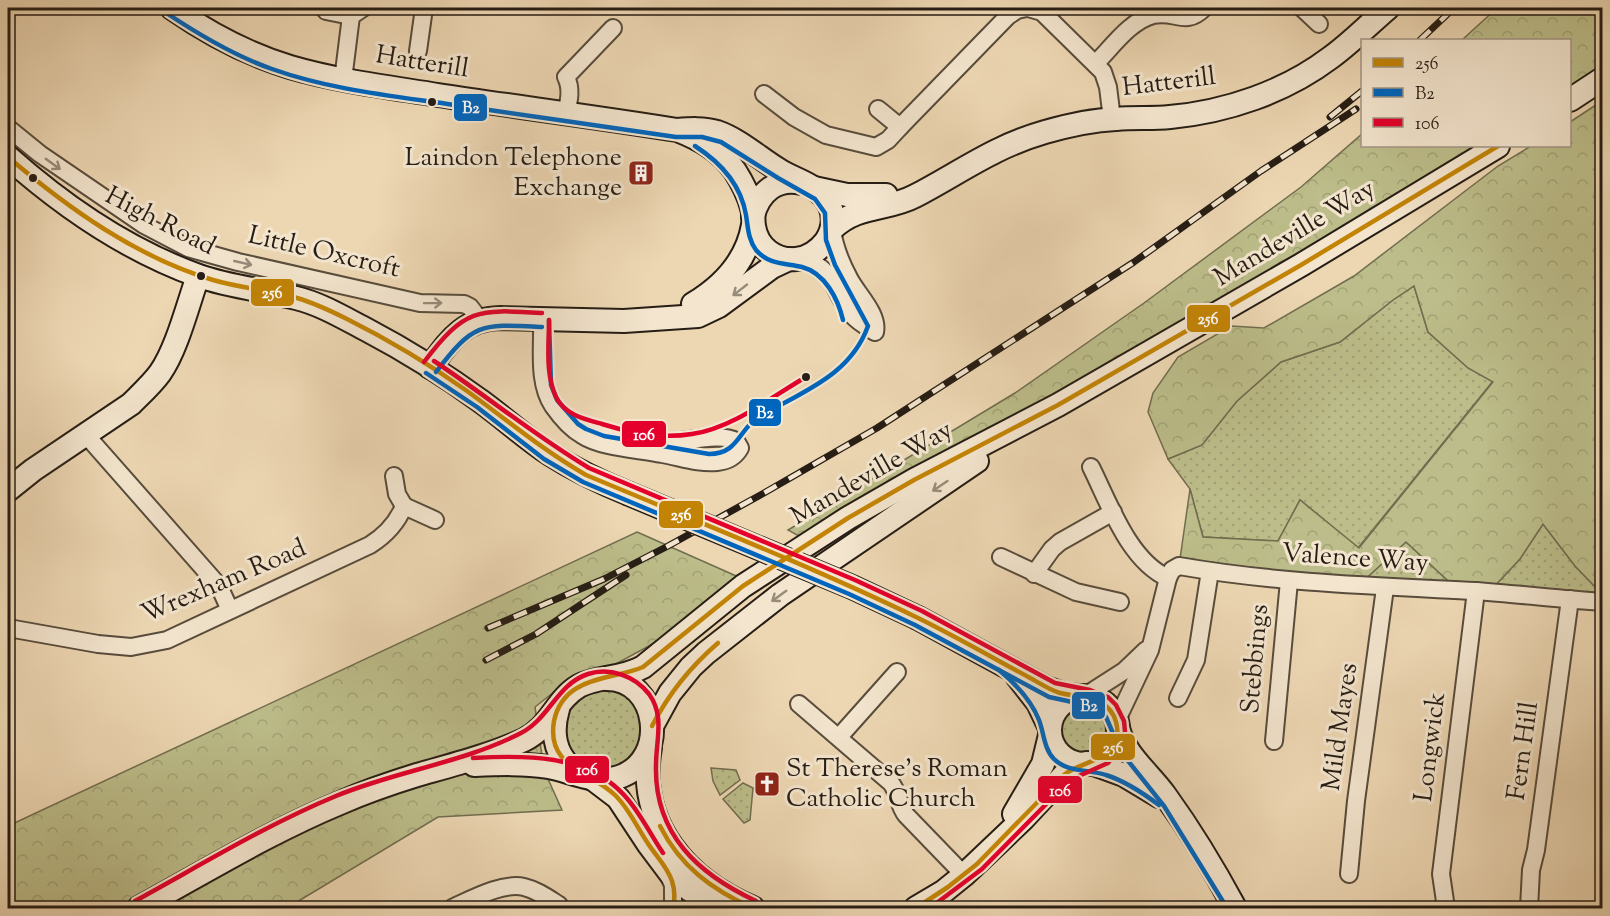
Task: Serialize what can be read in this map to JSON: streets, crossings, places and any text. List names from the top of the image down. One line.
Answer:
{"streets":{"street":["Hatterill","High Road","Mandeville Way","Little Oxcroft","Valence Way","Wrexham Road","Stebbings","Mild Mayes","Longwick","Fern Hill"]},"crossings":[["Valence Way","Stebbings"],["Valence Way","Mild Mayes"],["Valence Way","Longwick"],["Valence Way","Fern Hill"]],"one_way":["Little Oxcroft"],"places":{"building":["Laindon Telephone Exchange"],"church":["St Therese's Roman Catholic Church"]},"lines":["transit line B2","transit line 256","transit line 106"],"legend":["256","B2","106"]}
